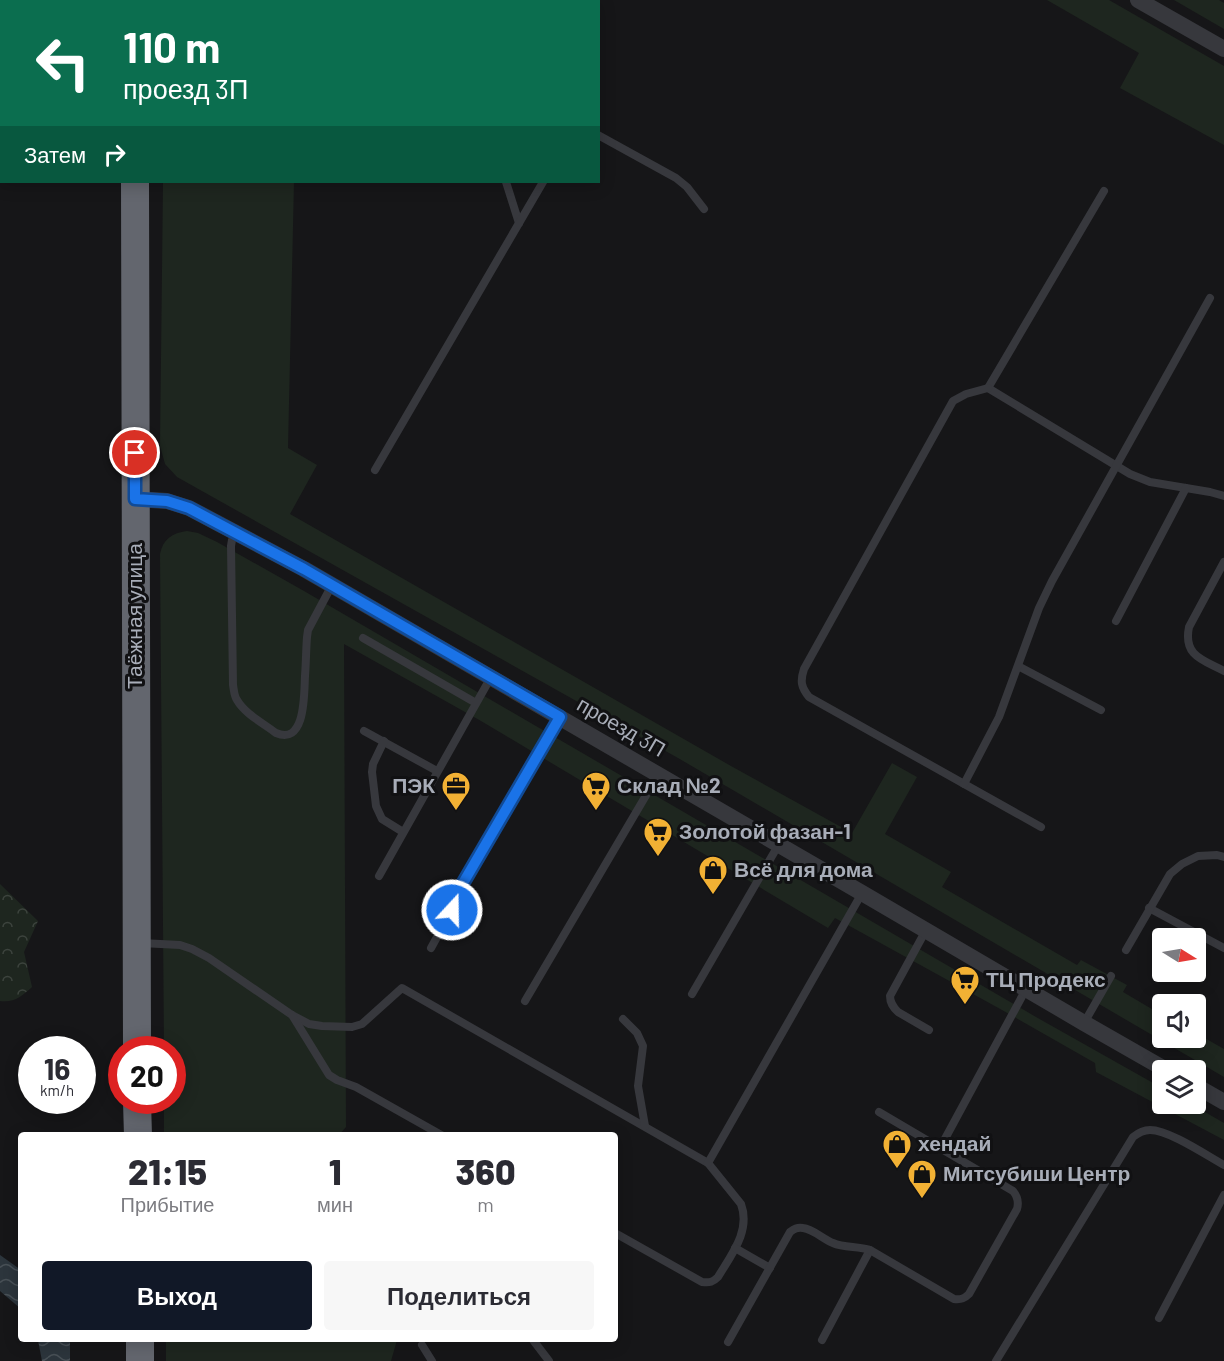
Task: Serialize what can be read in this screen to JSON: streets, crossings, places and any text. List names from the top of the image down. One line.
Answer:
{"streets":{"highway":["Таёжная улица"],"street":["проезд 3П"]},"crossings":[["Таёжная улица","проезд 3П"]],"places":{"office":["ПЭК"],"supermarket":["Склад №2","Золотой фазан-1","ТЦ Продекс"],"shop":["Всё для дома","хендай","Митсубиши Центр"]},"north":"right","page":{"turn":["110 m","проезд 3П"],"then":"Затем","speed":"16 km/h","limit":"20","eta":["21:15","Прибытие","1","мин","360","m"],"buttons":["Выход","Поделиться"]}}
